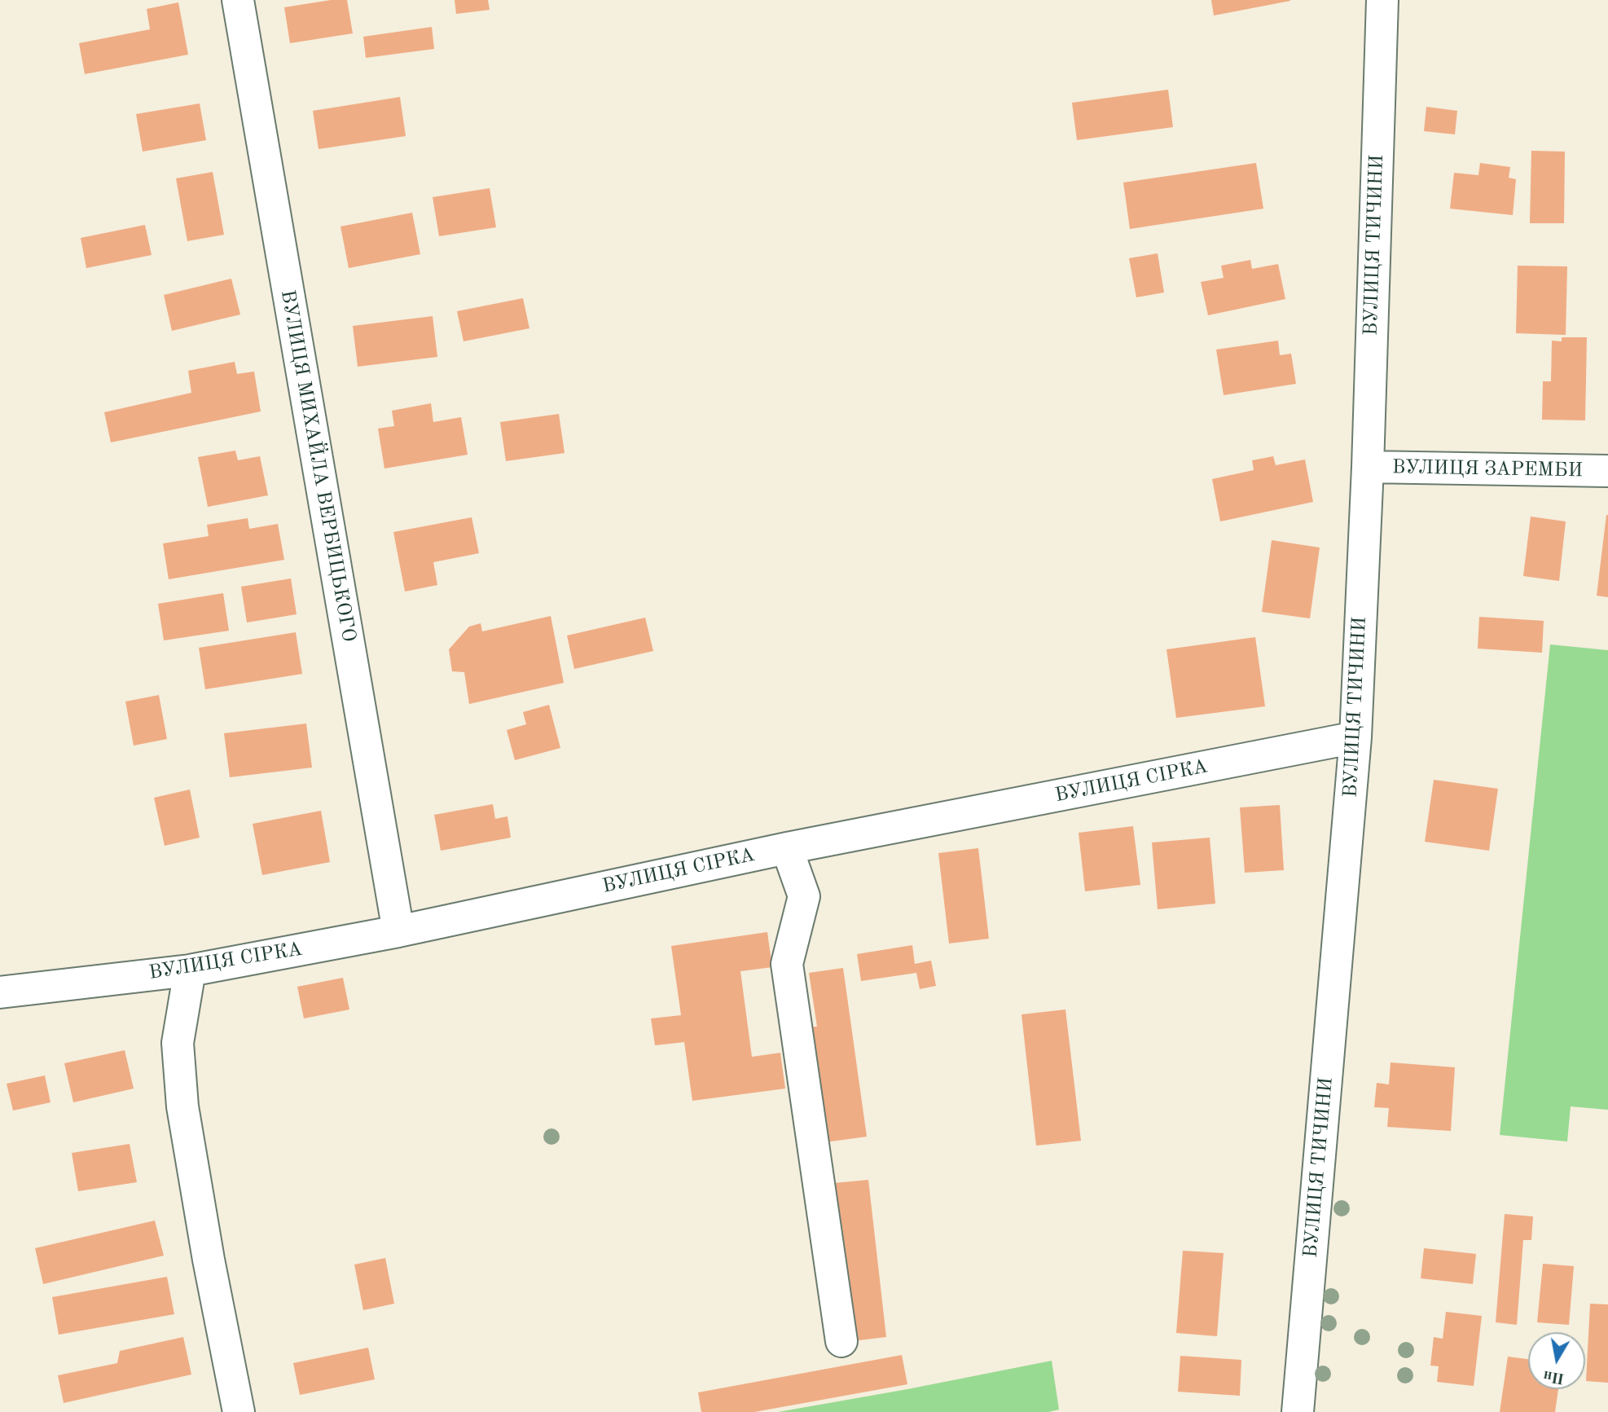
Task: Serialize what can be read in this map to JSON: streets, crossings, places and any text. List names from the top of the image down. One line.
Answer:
{"streets":{"street":["ВУЛИЦЯ ТИЧИНИ","ВУЛИЦЯ МИХАЙЛА ВЕРБИЦЬКОГО","ВУЛИЦЯ ЗАРЕМБИ","ВУЛИЦЯ СІРКА"]},"crossings":[["ВУЛИЦЯ ТИЧИНИ","ВУЛИЦЯ ЗАРЕМБИ"],["ВУЛИЦЯ ТИЧИНИ","ВУЛИЦЯ СІРКА"],["ВУЛИЦЯ МИХАЙЛА ВЕРБИЦЬКОГО","ВУЛИЦЯ СІРКА"]],"north":"bottom"}
